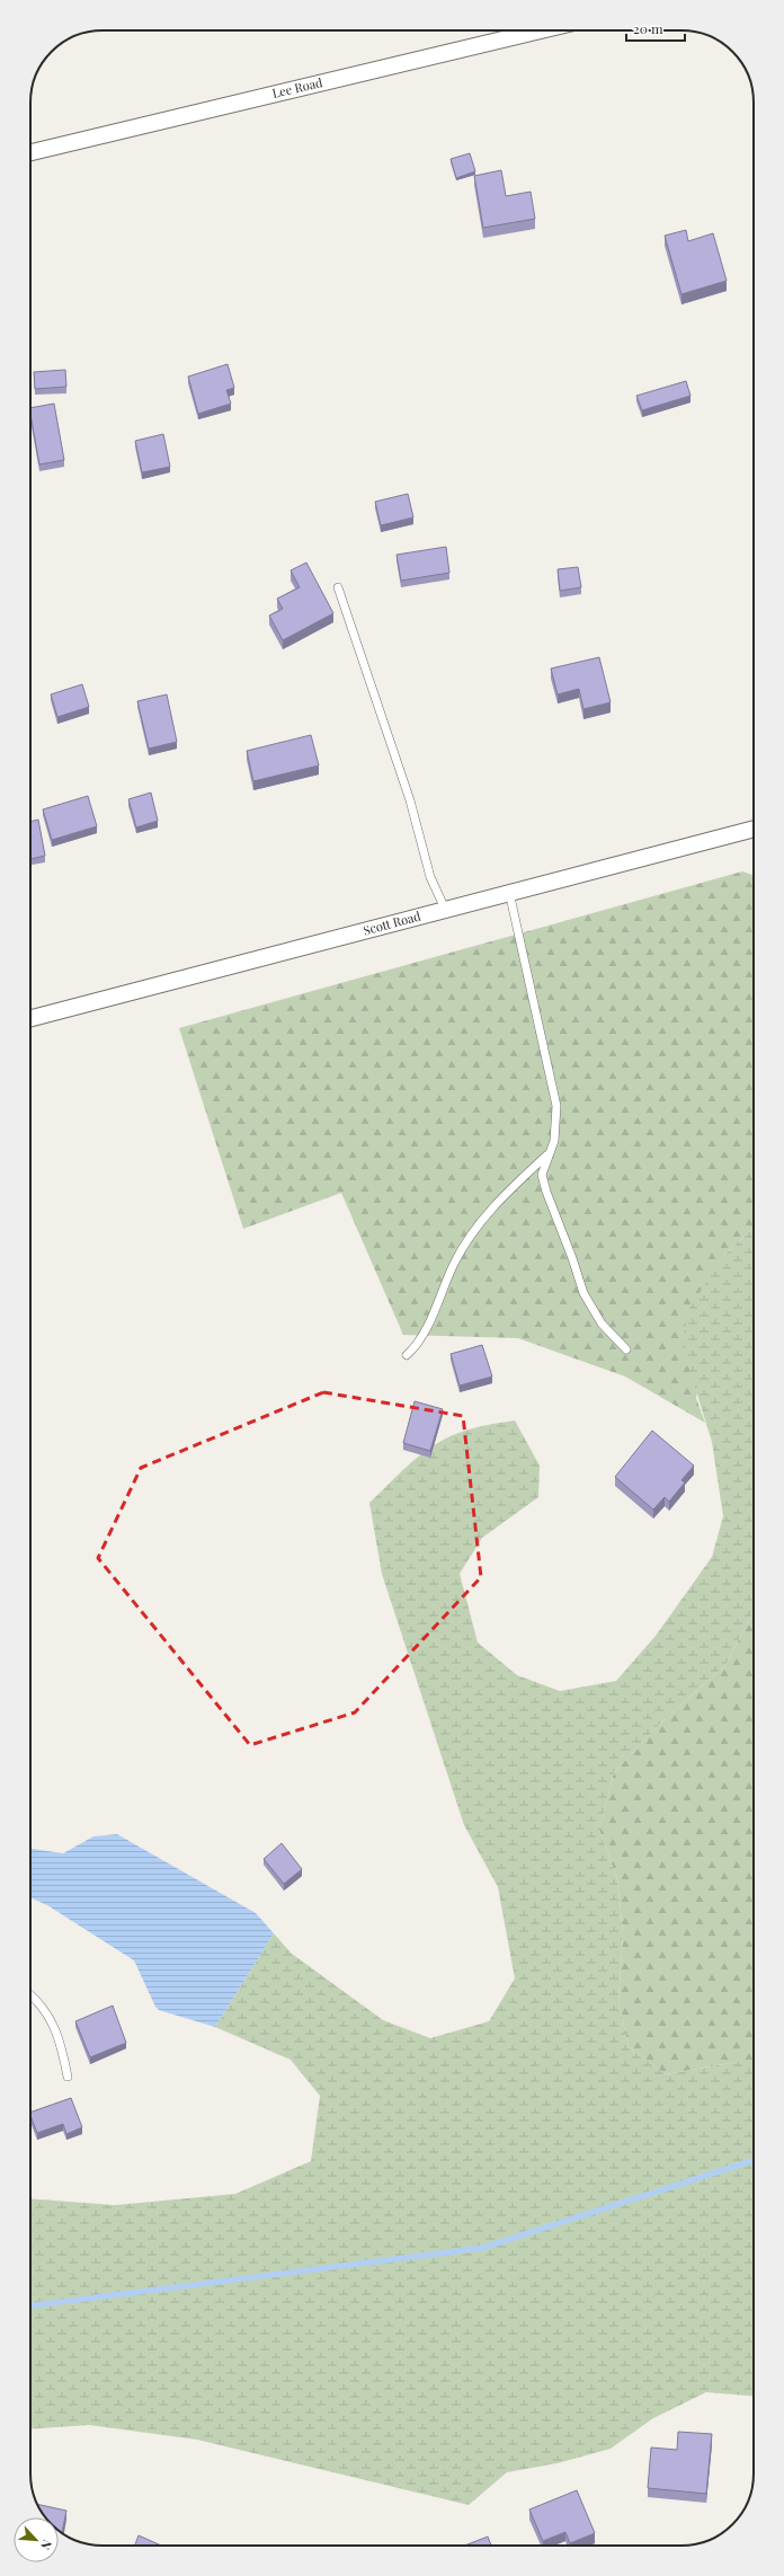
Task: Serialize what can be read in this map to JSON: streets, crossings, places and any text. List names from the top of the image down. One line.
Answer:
{"streets":{"street":["Lee Road","Scott Road"]},"scale_bar":"20 m","north":"bottom right"}
